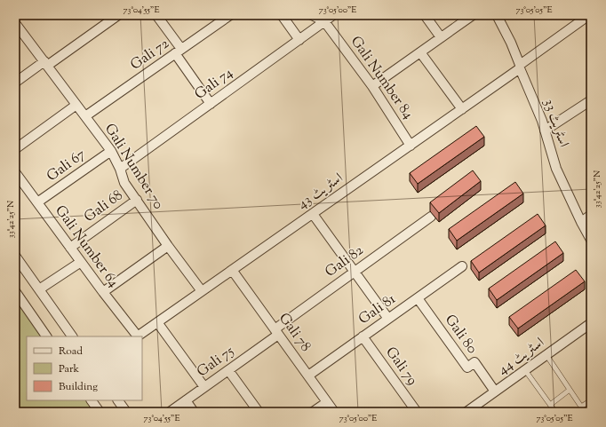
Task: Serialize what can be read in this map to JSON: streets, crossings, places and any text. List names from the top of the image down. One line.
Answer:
{"streets":{"street":["Gali 72","Gali Number 84","Gali 74","اسٹریٹ 33","Gali 67","Gali Number 70","اسٹریٹ 43","Gali 68","Gali Number 64","Gali 82","Gali 81","Gali 78","Gali 80","اسٹریٹ 44","Gali 75","Gali 79"]},"crossings":[["Gali 72","Gali Number 70"],["Gali Number 84","Gali 74"],["Gali Number 84","اسٹریٹ 43"],["Gali 74","Gali Number 70"],["اسٹریٹ 33","اسٹریٹ 43"],["Gali 67","Gali Number 70"],["Gali 67","Gali Number 64"],["Gali Number 70","اسٹریٹ 43"],["Gali Number 70","Gali 68"],["اسٹریٹ 43","Gali 78"],["Gali 68","Gali Number 64"],["Gali 82","Gali 78"],["Gali 82","Gali 75"],["Gali 81","Gali 78"],["Gali 81","Gali 80"],["Gali 81","Gali 79"],["Gali 78","Gali 75"],["Gali 80","اسٹریٹ 44"]],"legend":["Road","Park","Building"],"coordinates":["73°04'55\"E","73°05'00\"E","73°05'05\"E","33°42'25\"N"]}
